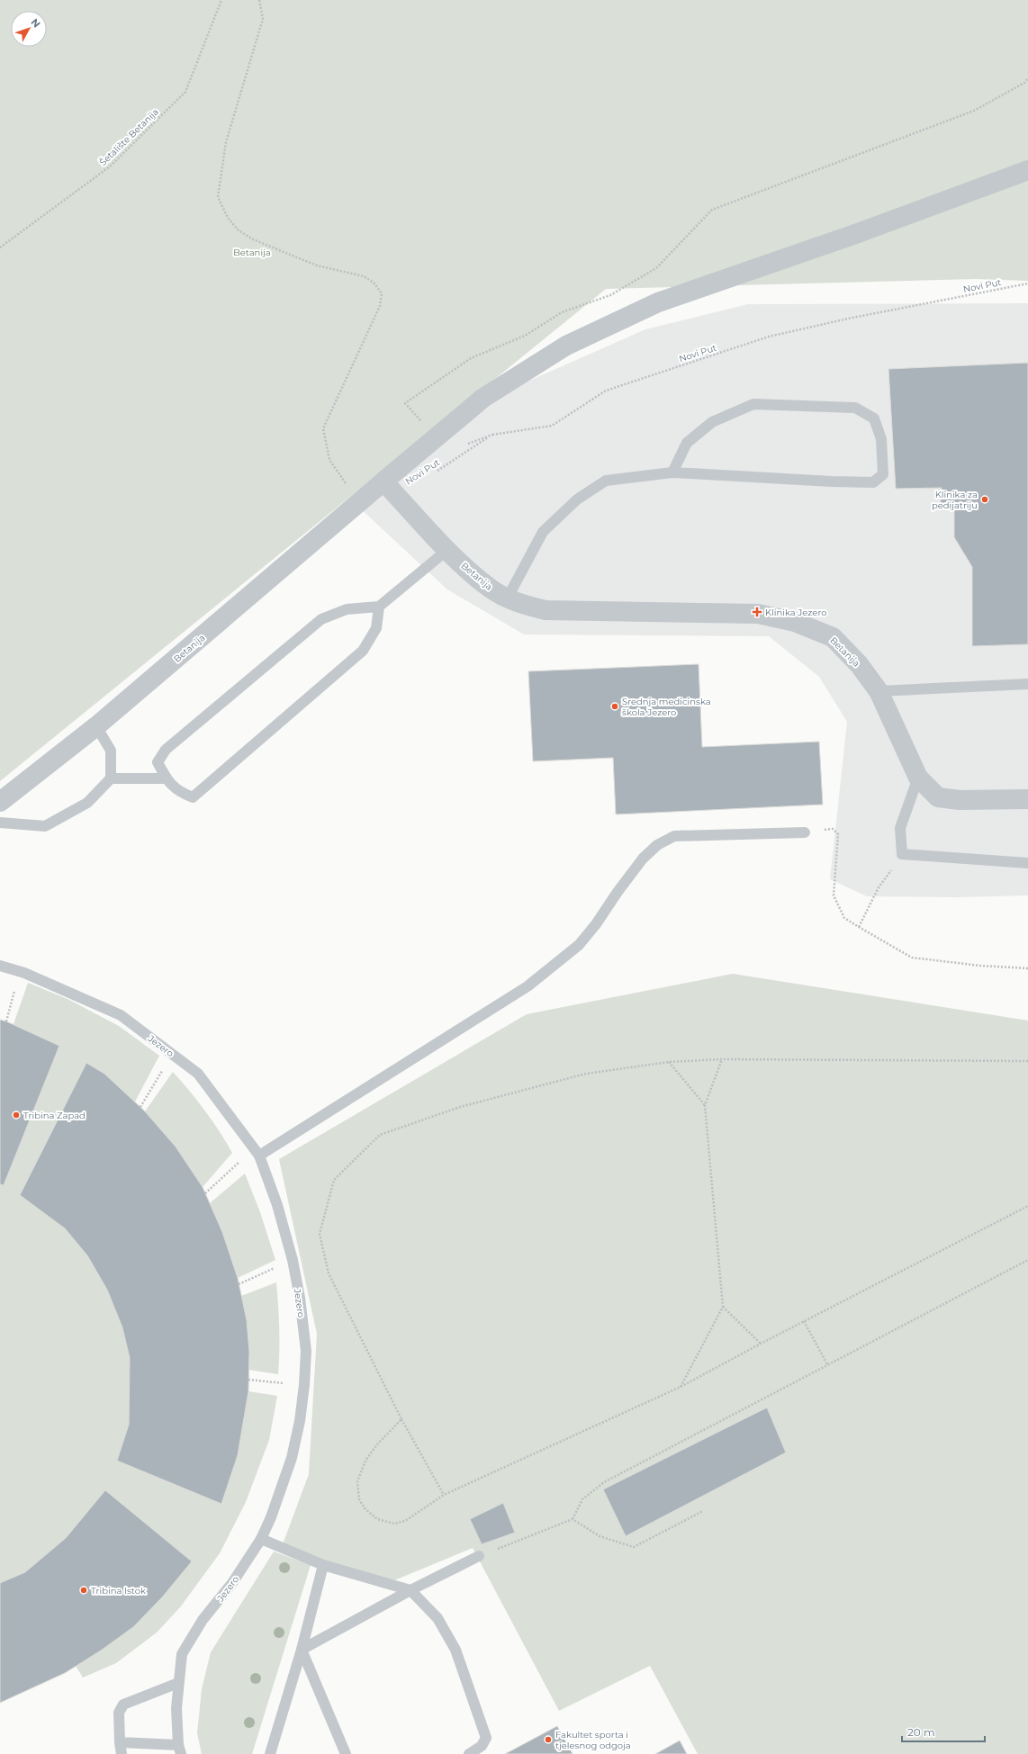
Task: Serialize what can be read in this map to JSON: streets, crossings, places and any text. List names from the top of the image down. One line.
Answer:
{"streets":{"street":["Betanija"],"lane":["Jezero"],"path":["Šetalište Betanija","Novi Put"]},"parks":["Betanija"],"places":{"other":["Klinika za pedijatriju","Srednja medicinska škola Jezero","Tribina Zapad","Tribina Istok","Fakultet sporta i tjelesnog odgoja"],"health":["Klinika Jezero"]},"scale_bar":"20 m","north":"top right"}
